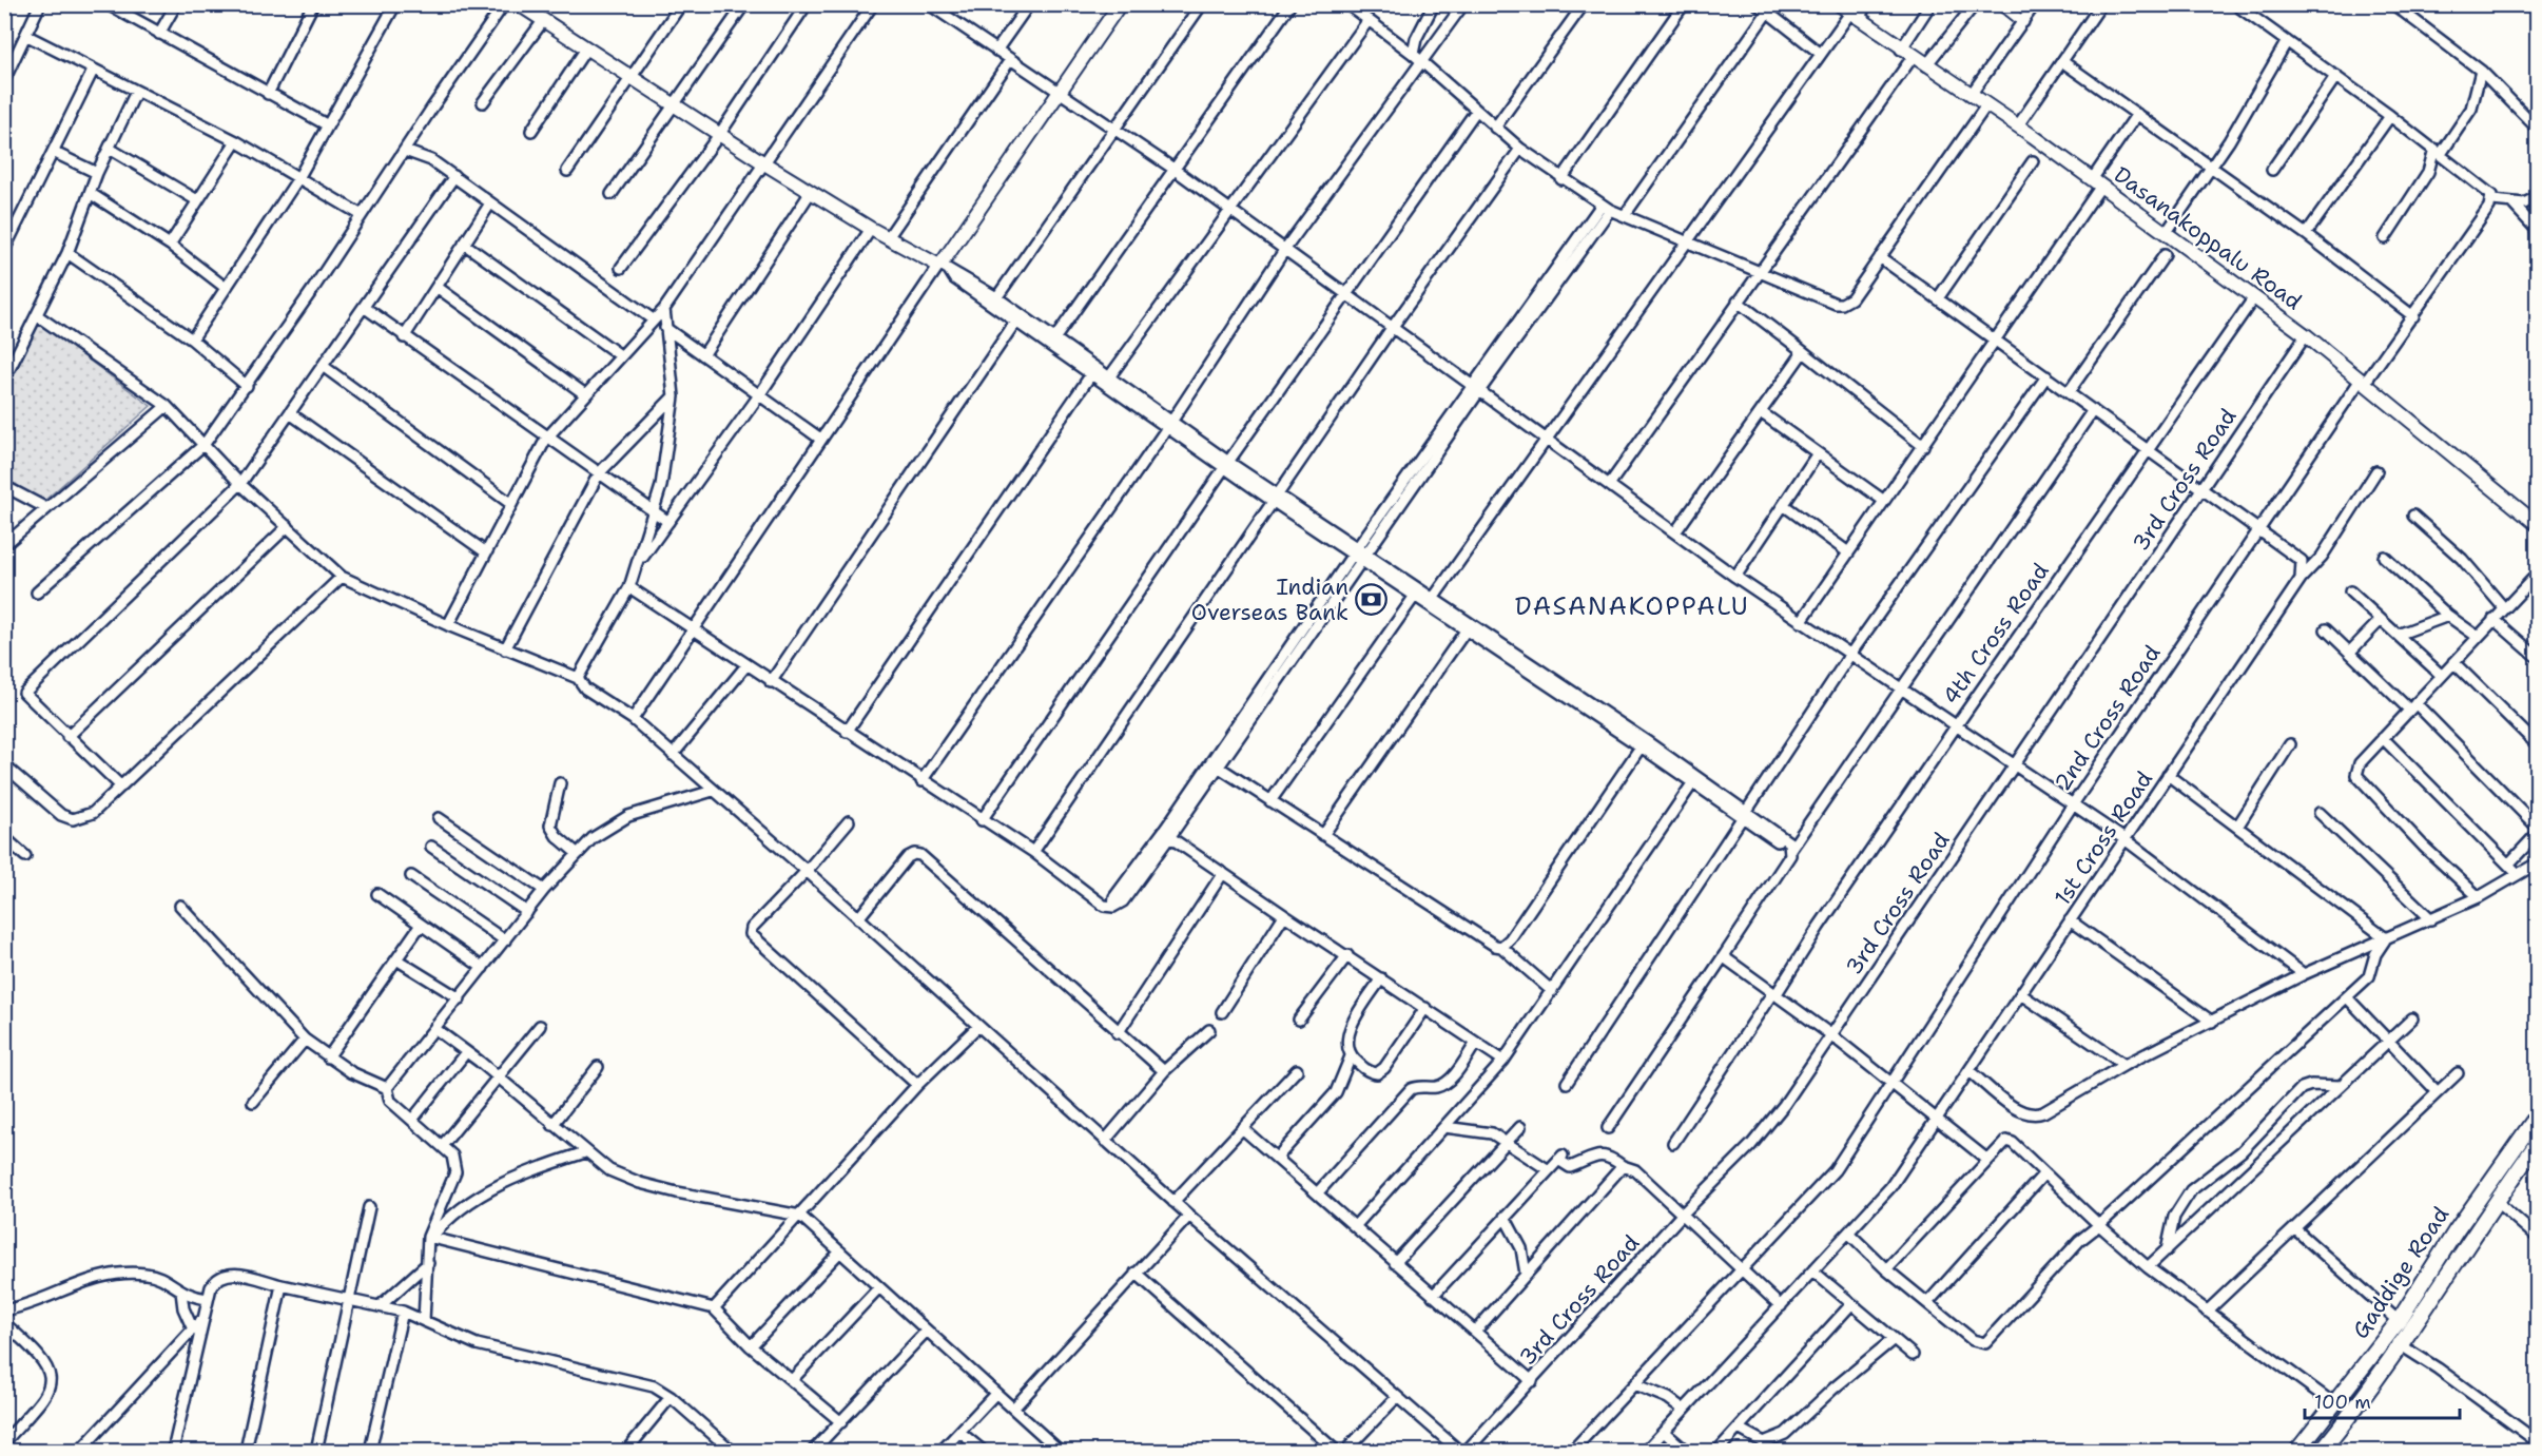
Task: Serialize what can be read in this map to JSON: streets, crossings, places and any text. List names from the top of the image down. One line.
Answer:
{"streets":{"main road":["Gaddige Road"],"street":["Dasanakoppalu Road","3rd Cross Road","4th Cross Road","2nd Cross Road","1st Cross Road"]},"crossings":[["Dasanakoppalu Road","3rd Cross Road"],["Dasanakoppalu Road","4th Cross Road"],["Dasanakoppalu Road","2nd Cross Road"]],"districts":["DASANAKOPPALU"],"places":{"bank":["Indian Overseas Bank"]},"scale_bar":"100 m"}
